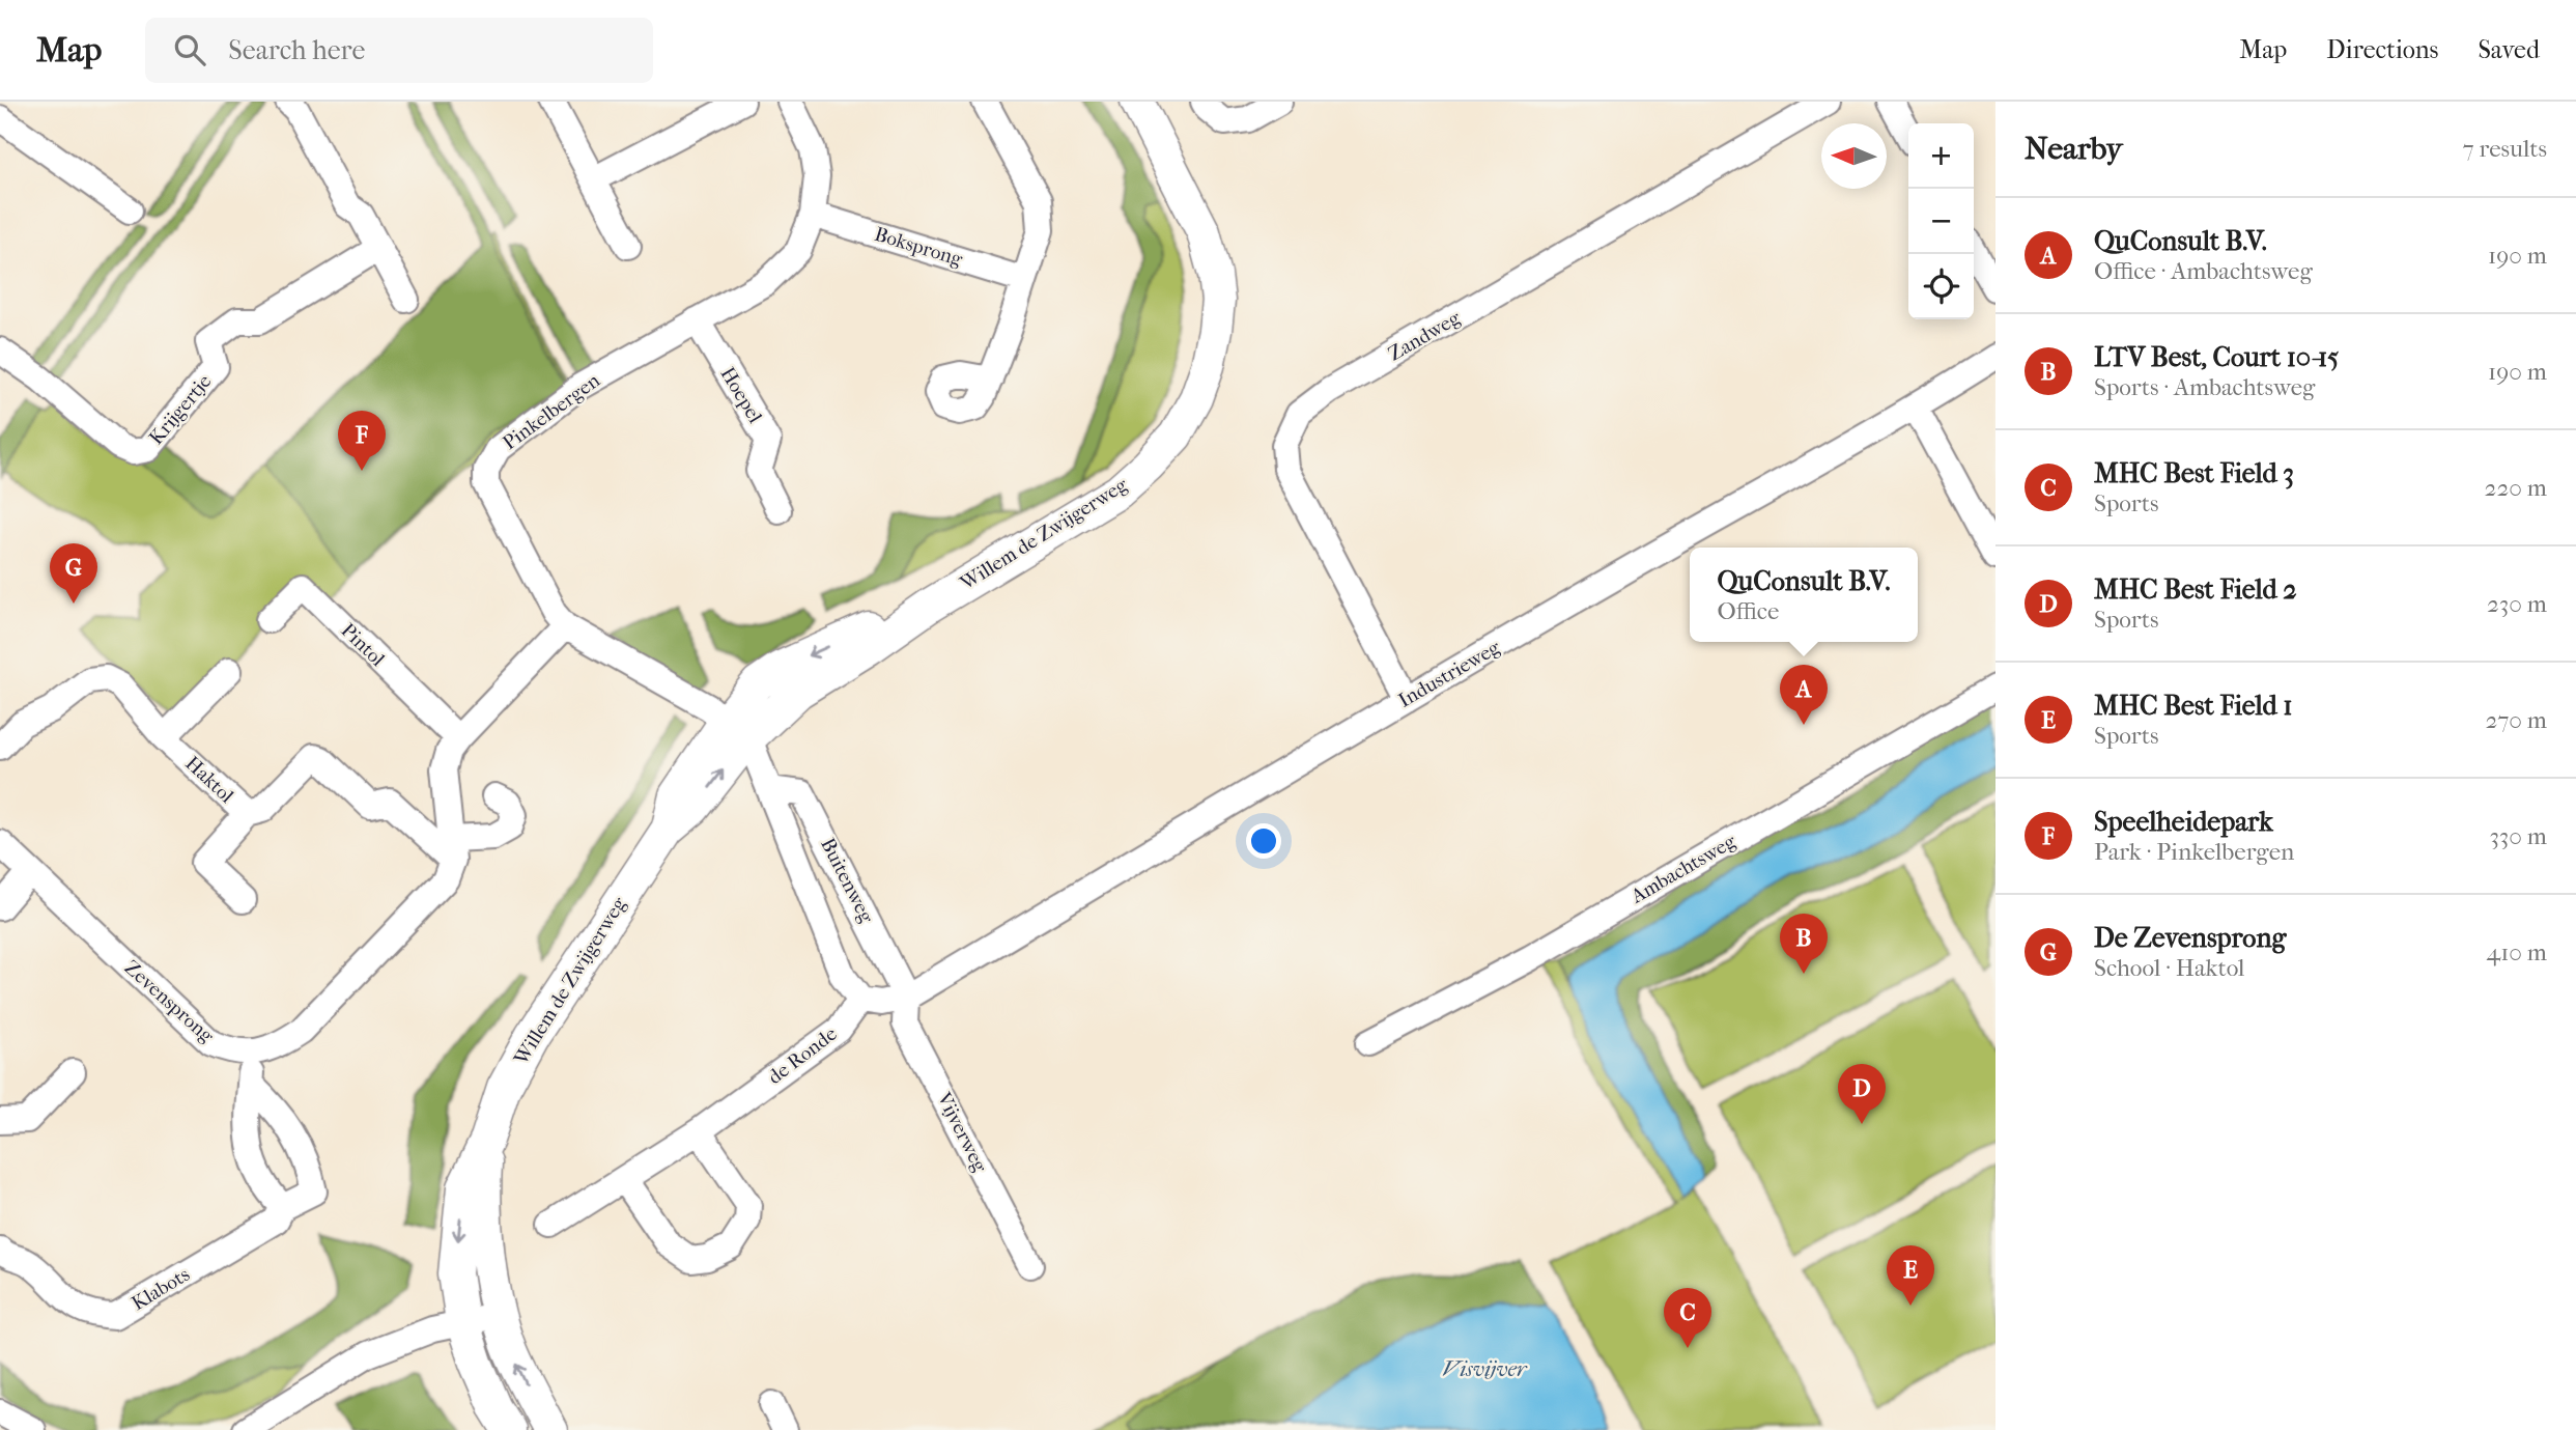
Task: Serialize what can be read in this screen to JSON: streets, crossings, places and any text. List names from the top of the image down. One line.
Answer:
{"streets":{"main road":["Willem de Zwijgerweg"],"street":["Boksprong","Zandweg","Hoepel","Krijgertje","Pinkelbergen","Pintol","Industrieweg","Haktol","Ambachtsweg","Buitenweg","Zevensprong","de Ronde","Vijverweg","Klabots"]},"crossings":[["Boksprong","Pinkelbergen"],["Zandweg","Industrieweg"],["Hoepel","Pinkelbergen"],["Pinkelbergen","Willem de Zwijgerweg"],["Pinkelbergen","Buitenweg"],["Willem de Zwijgerweg","Buitenweg"],["Industrieweg","Buitenweg"],["Industrieweg","Vijverweg"],["Buitenweg","de Ronde"],["Buitenweg","Vijverweg"]],"water":["Visvijver"],"north":"left","page":{"header":"Map","search":"Search here","nav":["Map","Directions","Saved"],"heading":["Nearby","7 results"],"map_buttons":["+","−"],"list":[{"mark":"A","name":"QuConsult B.V.","note":"Office · Ambachtsweg","value":"190 m"},{"mark":"B","name":"LTV Best, Court 10-15","note":"Sports · Ambachtsweg","value":"190 m"},{"mark":"C","name":"MHC Best Field 3","note":"Sports","value":"220 m"},{"mark":"D","name":"MHC Best Field 2","note":"Sports","value":"230 m"},{"mark":"E","name":"MHC Best Field 1","note":"Sports","value":"270 m"},{"mark":"F","name":"Speelheidepark","note":"Park · Pinkelbergen","value":"330 m"},{"mark":"G","name":"De Zevensprong","note":"School · Haktol","value":"410 m"}],"pins":["F","G","A","B","D","E","C"],"popup":["QuConsult B.V.","Office"]}}
